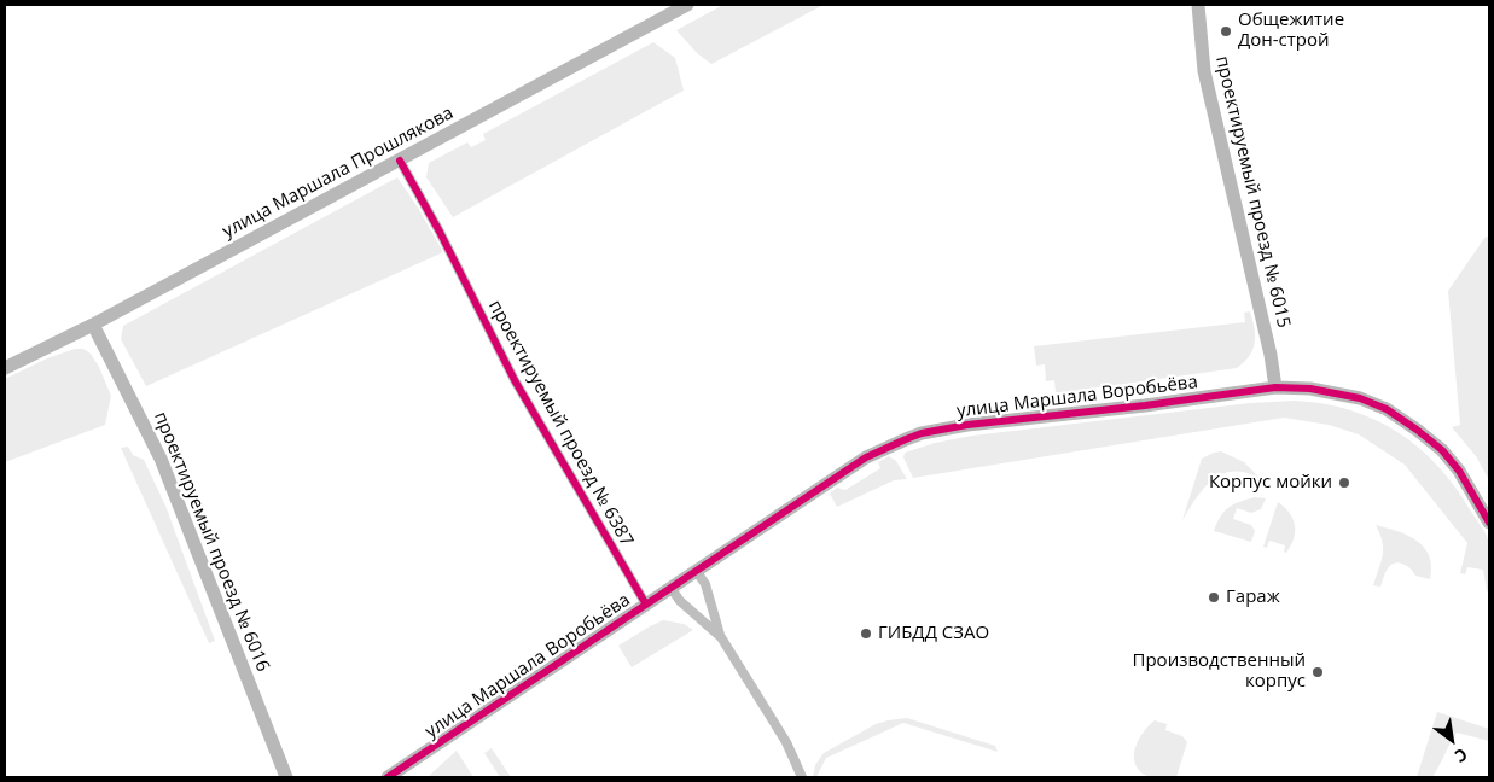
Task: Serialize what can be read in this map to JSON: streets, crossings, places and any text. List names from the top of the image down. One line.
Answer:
{"streets":{"street":["улица Маршала Прошлякова","проектируемый проезд № 6015","улица Маршала Воробьёва","проектируемый проезд № 6387","проектируемый проезд № 6016"]},"crossings":[["улица Маршала Прошлякова","проектируемый проезд № 6387"],["улица Маршала Прошлякова","проектируемый проезд № 6016"],["проектируемый проезд № 6015","улица Маршала Воробьёва"],["улица Маршала Воробьёва","проектируемый проезд № 6387"]],"places":["Общежитие Дон-строй","Корпус мойки","Гараж","ГИБДД СЗАО","Производственный корпус"],"north":"bottom right"}
